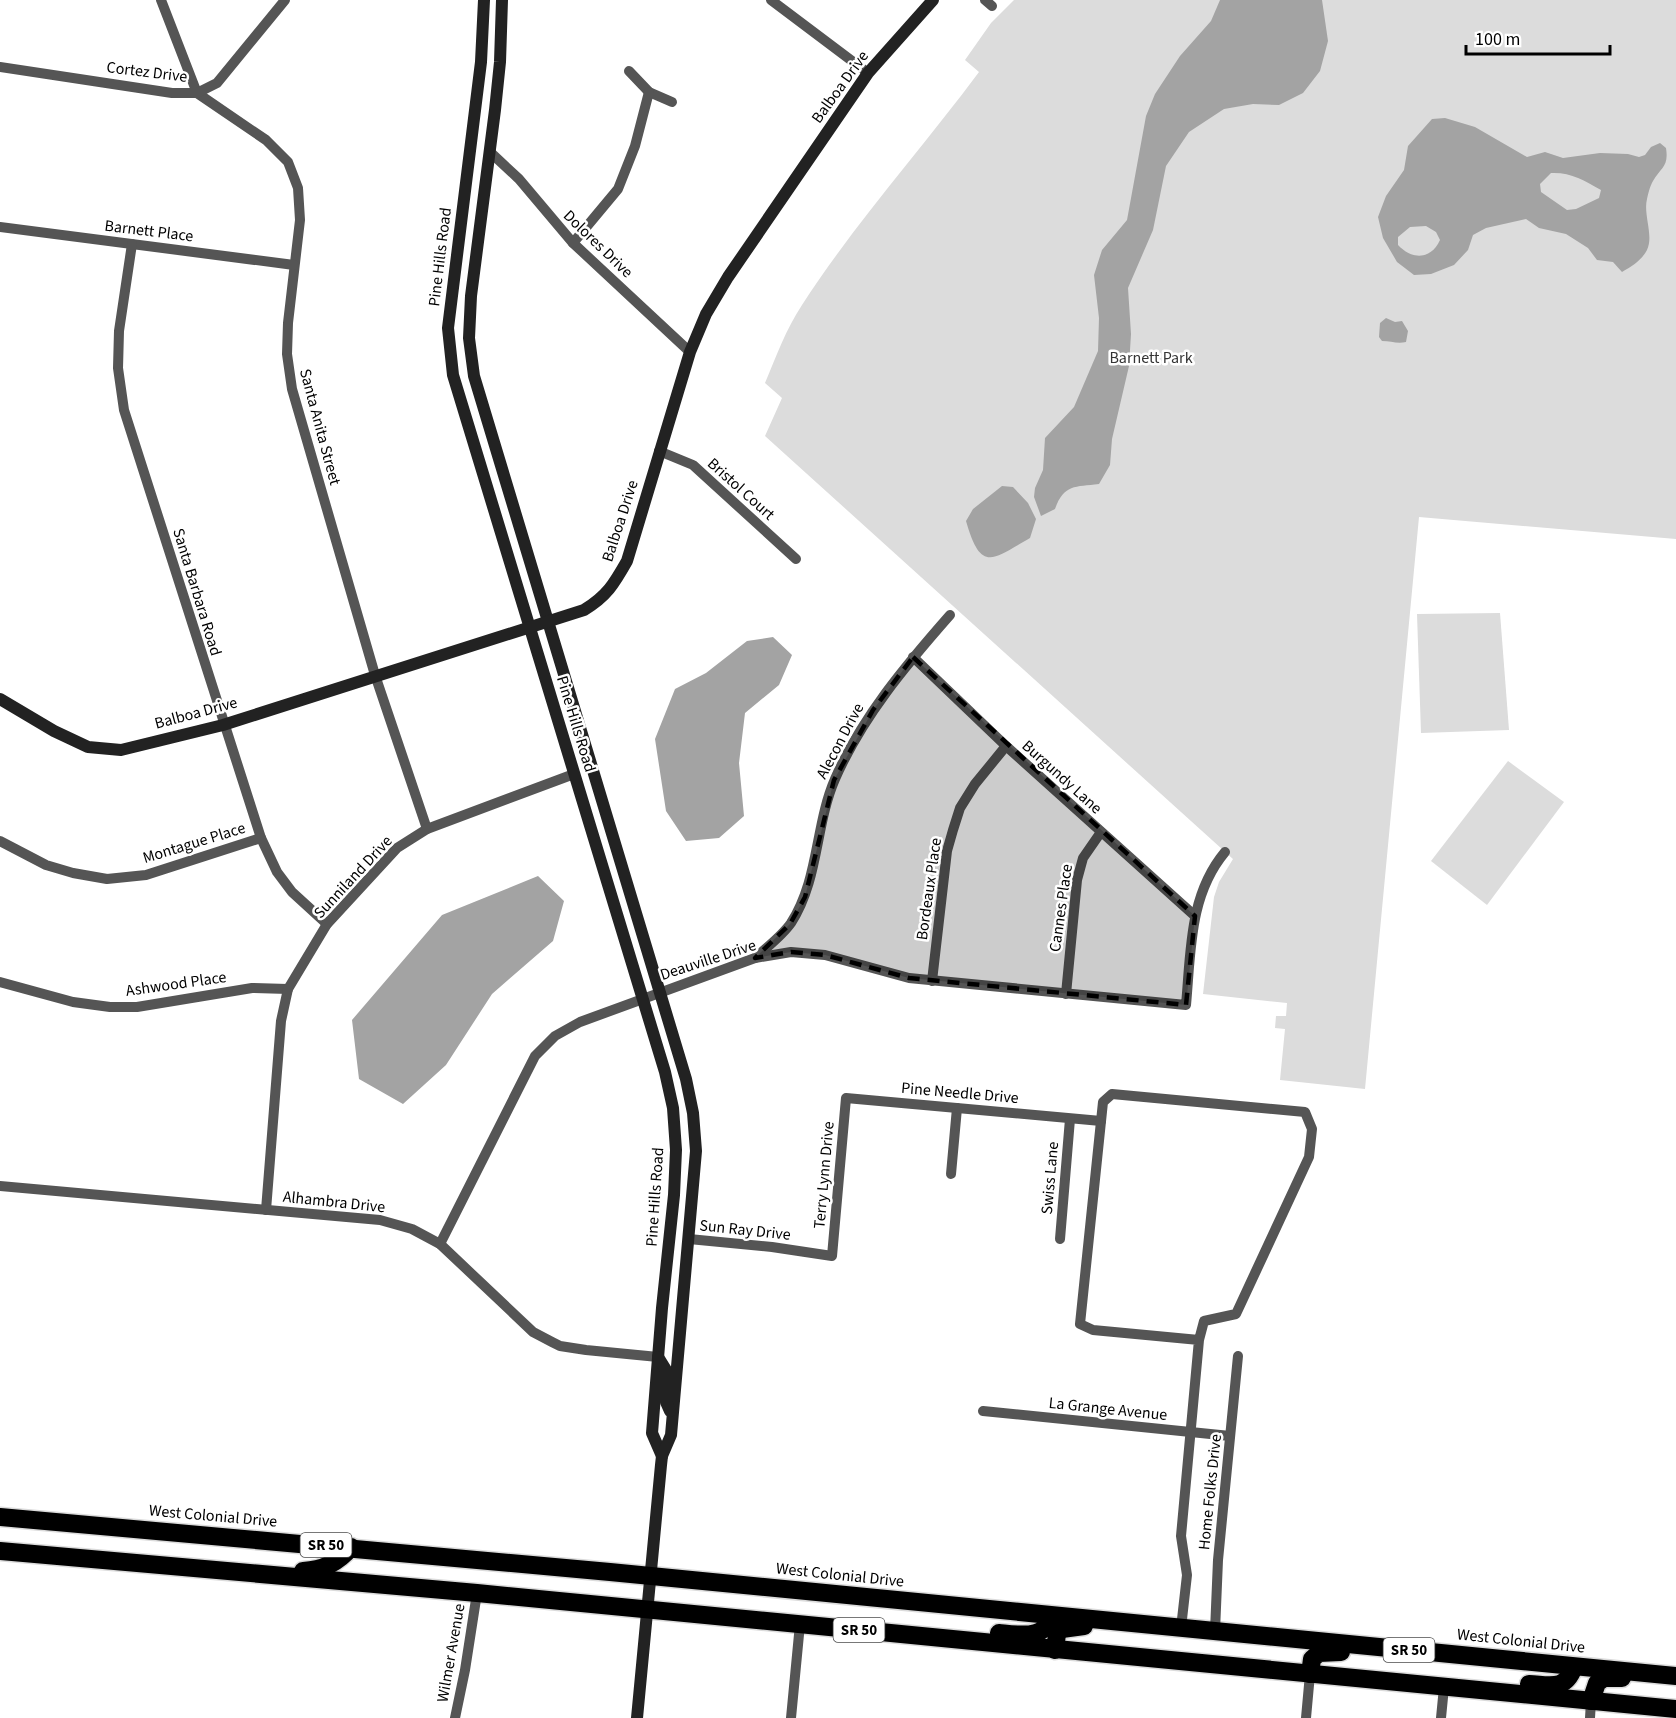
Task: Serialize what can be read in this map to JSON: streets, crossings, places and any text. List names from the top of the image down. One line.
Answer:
{"streets":{"highway":["West Colonial Drive","SR 50"],"main road":["Balboa Drive","Pine Hills Road"],"street":["Cortez Drive","Barnett Place","Dolores Drive","Santa Anita Street","Bristol Court","Santa Barbara Road","Alecon Drive","Burgundy Lane","Montague Place","Sunniland Drive","Bordeaux Place","Cannes Place","Deauville Drive","Ashwood Place","Pine Needle Drive","Terry Lynn Drive","Swiss Lane","Alhambra Drive","Sun Ray Drive","La Grange Avenue","Home Folks Drive","Wilmer Avenue"]},"crossings":[["Cortez Drive","Santa Anita Street"],["Balboa Drive","Dolores Drive"],["Balboa Drive","Pine Hills Road"],["Balboa Drive","Santa Anita Street"],["Balboa Drive","Bristol Court"],["Balboa Drive","Santa Barbara Road"],["Barnett Place","Santa Anita Street"],["Barnett Place","Santa Barbara Road"],["Dolores Drive","Pine Hills Road"],["Pine Hills Road","Sunniland Drive"],["Pine Hills Road","Deauville Drive"],["Pine Hills Road","Alhambra Drive"],["Pine Hills Road","Sun Ray Drive"],["Pine Hills Road","West Colonial Drive"],["Pine Hills Road","SR 50"],["Santa Anita Street","Sunniland Drive"],["Santa Barbara Road","Montague Place"],["Santa Barbara Road","Sunniland Drive"],["Alecon Drive","Burgundy Lane"],["Alecon Drive","Deauville Drive"],["Burgundy Lane","Bordeaux Place"],["Burgundy Lane","Cannes Place"],["Burgundy Lane","Deauville Drive"],["Sunniland Drive","Ashwood Place"],["Sunniland Drive","Alhambra Drive"],["Bordeaux Place","Deauville Drive"],["Cannes Place","Deauville Drive"],["Deauville Drive","Alhambra Drive"],["Pine Needle Drive","Terry Lynn Drive"],["Pine Needle Drive","Swiss Lane"],["Terry Lynn Drive","Sun Ray Drive"],["La Grange Avenue","Home Folks Drive"],["Home Folks Drive","West Colonial Drive"],["SR 50","Wilmer Avenue"]],"parks":["Barnett Park"],"scale_bar":"100 m"}
